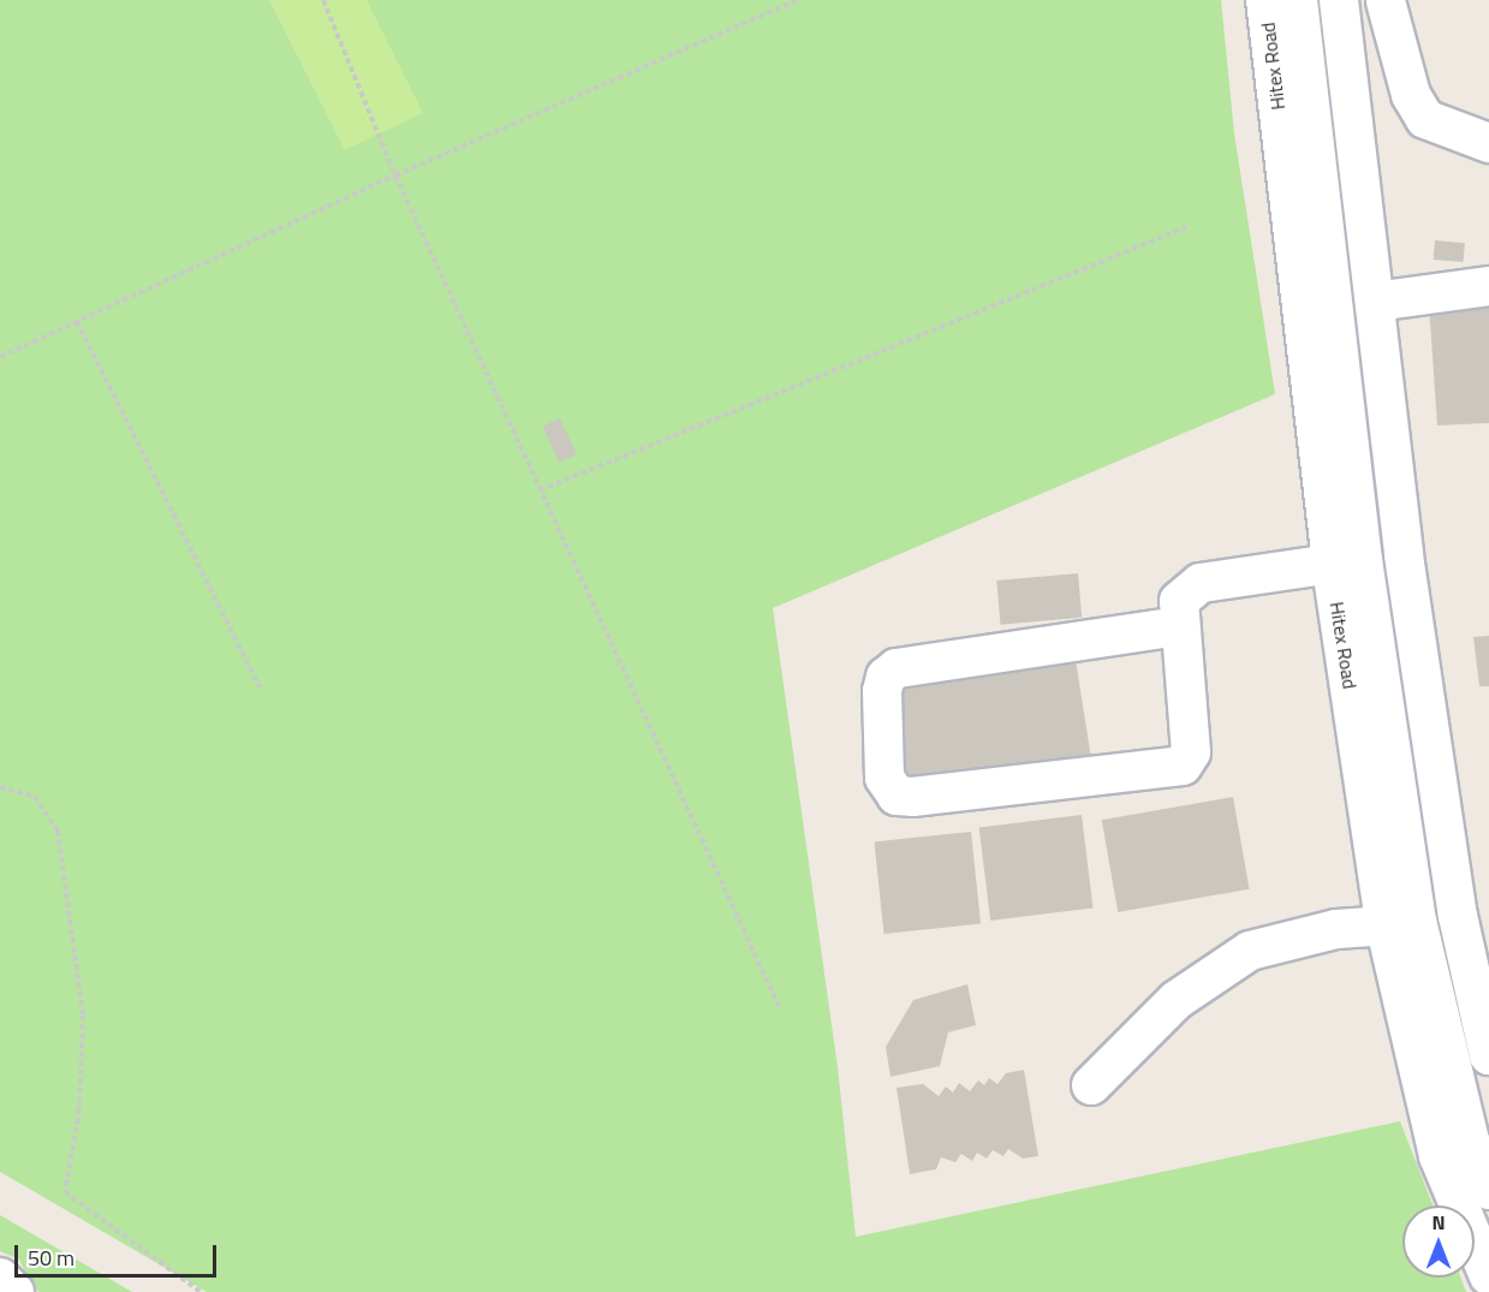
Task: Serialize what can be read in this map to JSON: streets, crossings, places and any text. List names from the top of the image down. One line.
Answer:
{"streets":{"street":["Hitex Road"]},"scale_bar":"50 m","north":"top"}
